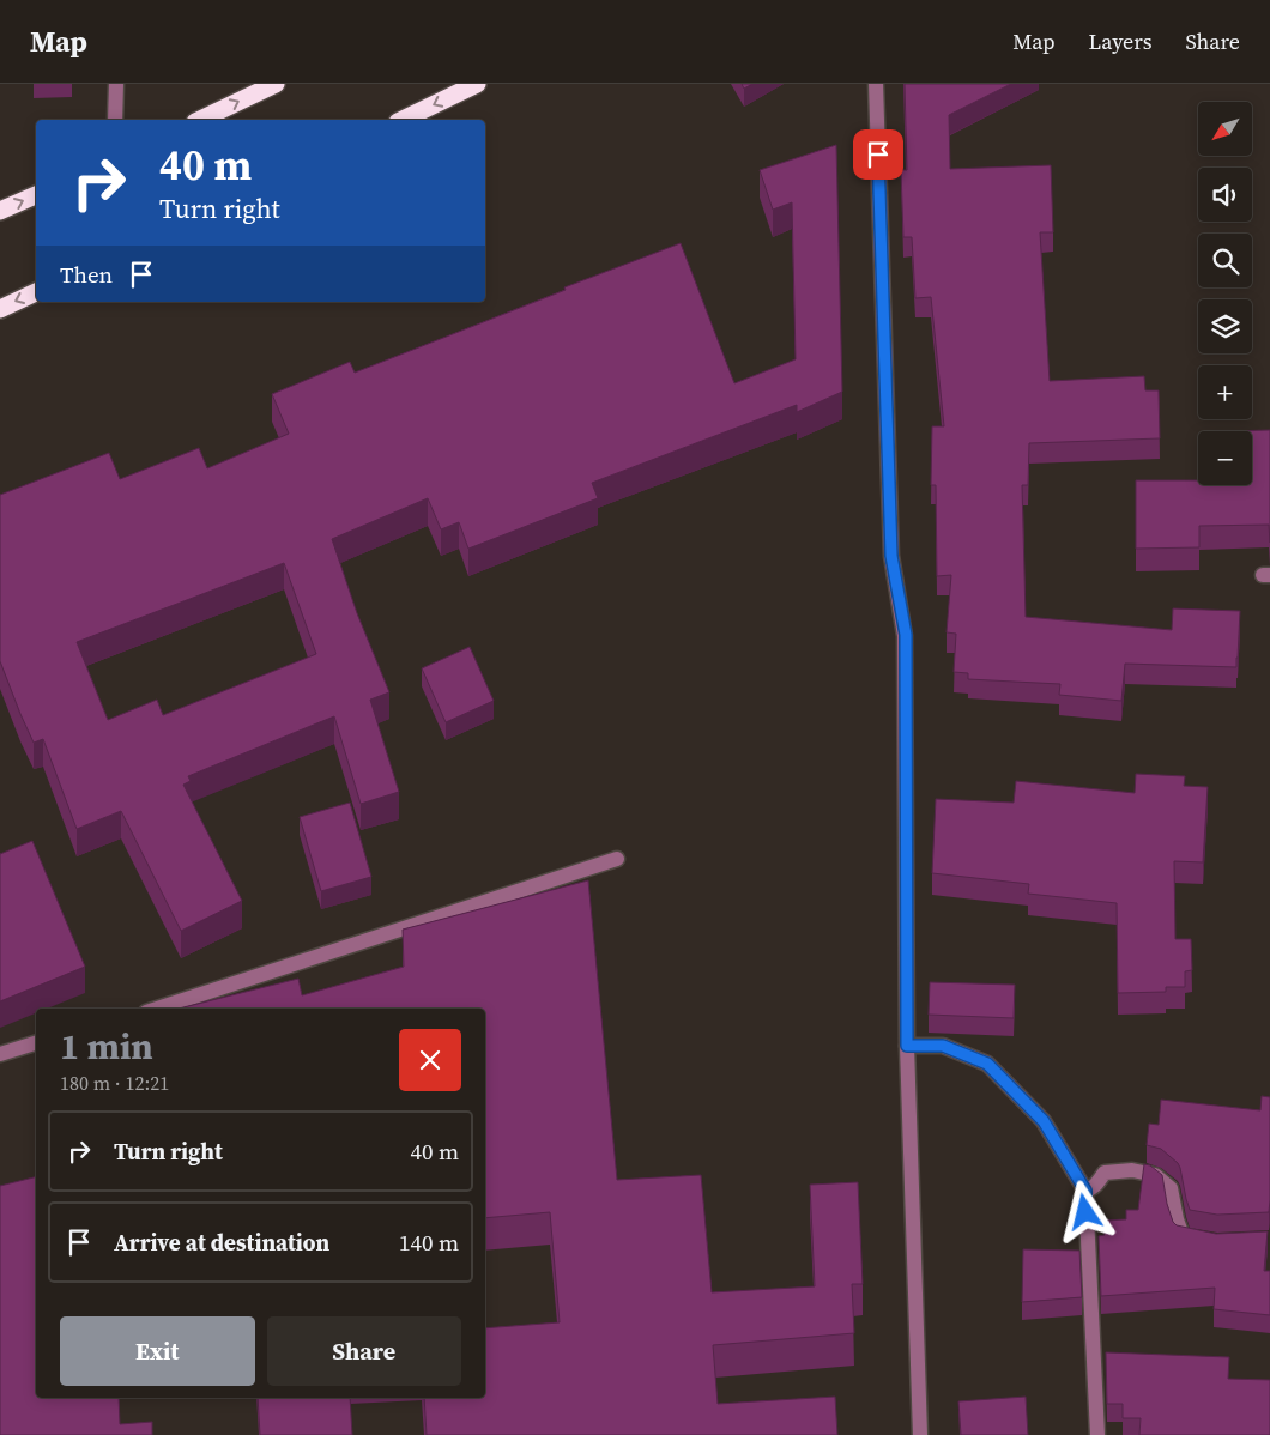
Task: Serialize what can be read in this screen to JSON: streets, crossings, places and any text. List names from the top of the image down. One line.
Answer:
{"north":"bottom left","page":{"header":"Map","nav":["Map","Layers","Share"],"map_buttons":["+","−"],"turn":["40 m","Turn right"],"then":"Then","heading":["1 min","180 m · 12:21"],"list":[{"name":"Turn right","value":"40 m"},{"name":"Arrive at destination","value":"140 m"}],"buttons":["Exit","Share"]}}
